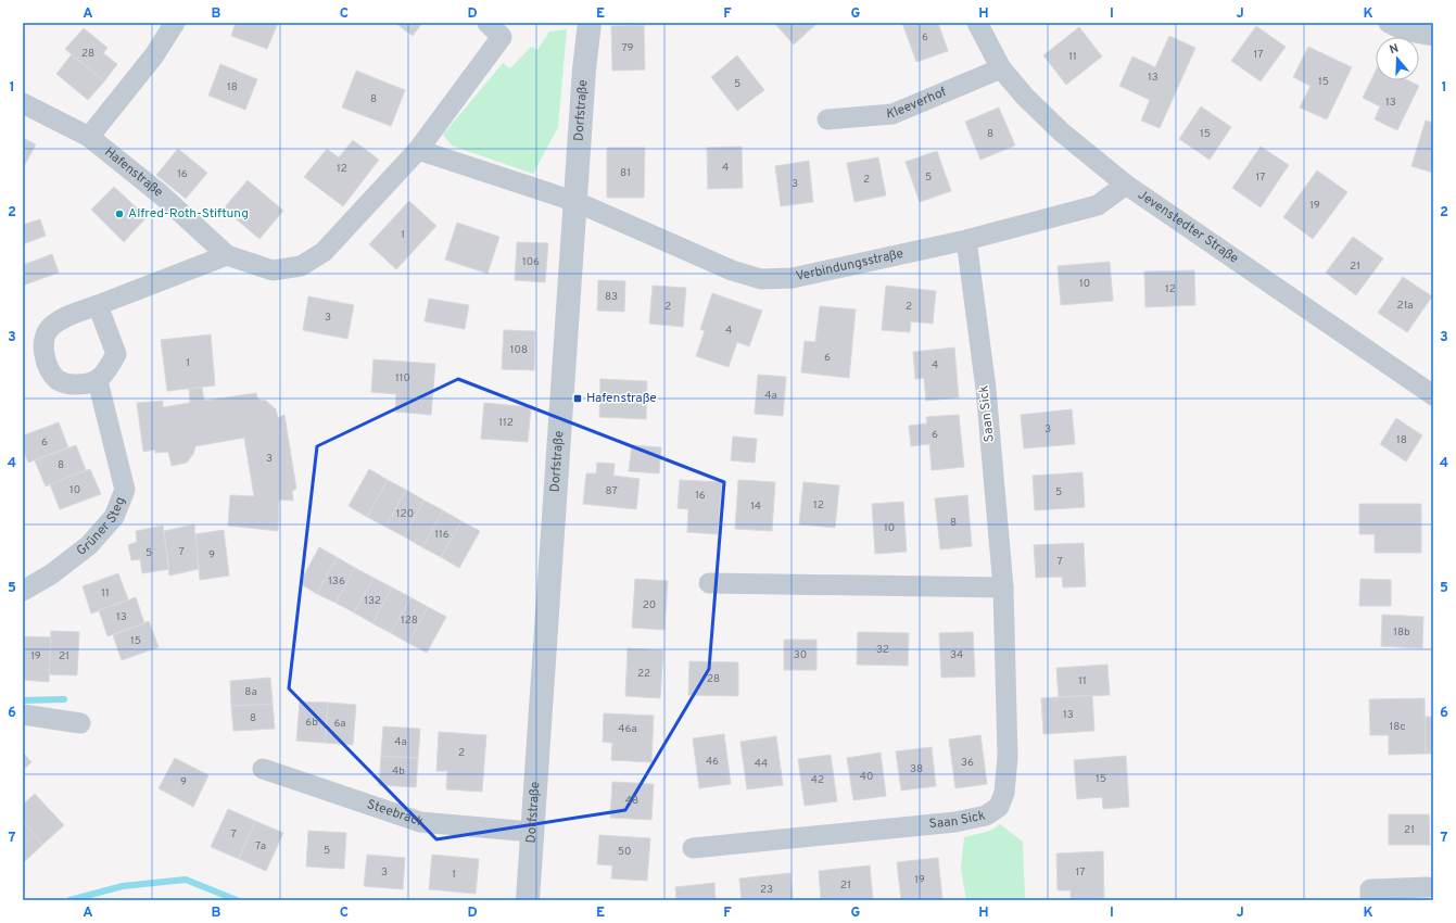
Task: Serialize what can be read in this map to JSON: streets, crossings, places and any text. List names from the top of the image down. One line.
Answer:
{"streets":{"street":["Kleeverhof","Dorfstraße","Hafenstraße","Jevenstedter Straße","Verbindungsstraße","Saan Sick","Grüner Steg","Steebrack"]},"crossings":[["Kleeverhof","Jevenstedter Straße"],["Dorfstraße","Verbindungsstraße"],["Dorfstraße","Steebrack"],["Jevenstedter Straße","Verbindungsstraße"],["Verbindungsstraße","Saan Sick"]],"places":{"other":["Alfred-Roth-Stiftung"],"transit":["Hafenstraße"]},"house_numbers":["6","79","28","17","11","13","15","5","18","8","13","8","15","4","12","81","16","5","17","2","3","19","1","106","21","10","12","83","21a","2","2","3","4","108","6","1","4","110","4a","112","3","6","18","6","3","8","10","87","5","16","12","14","120","8","10","116","7","5","9","7","136","11","132","20","13","128","18b","15","32","30","34","19","21","22","28","11","8a","13","8","6b","6a","18c","46a","4a","2","46","36","44","38","4b","40","15","42","9","48","21","7","7a","5","50","3","17","1","19","21","23"],"north":"top","grid":{"columns":["A","B","C","D","E","F","G","H","I","J","K"],"rows":["1","2","3","4","5","6","7"]}}
